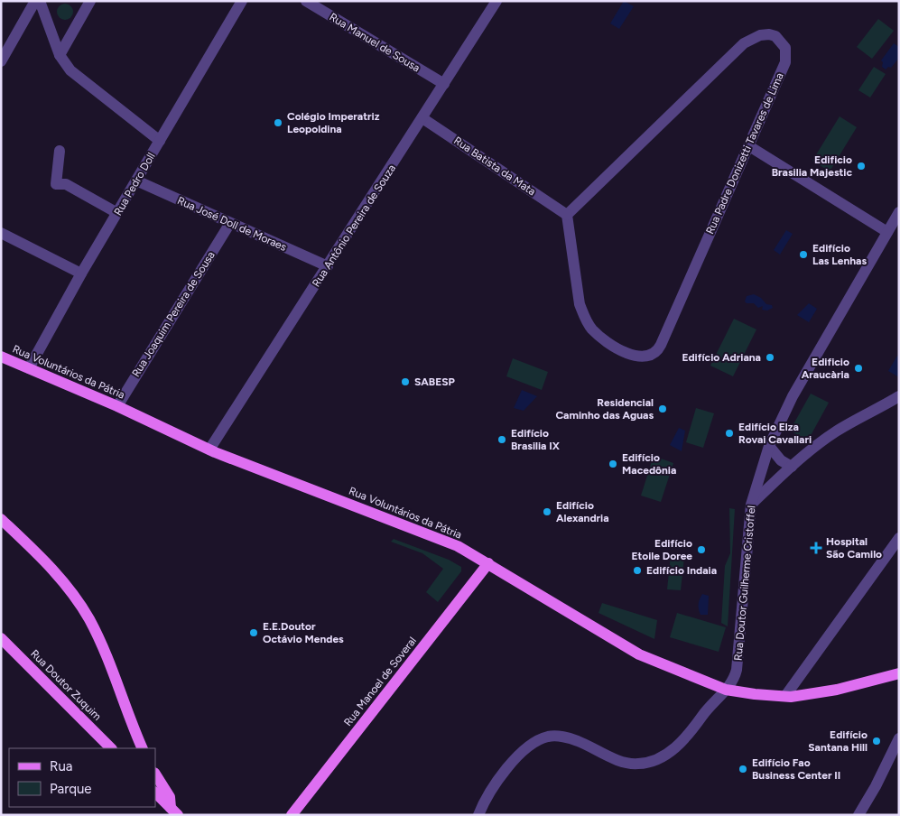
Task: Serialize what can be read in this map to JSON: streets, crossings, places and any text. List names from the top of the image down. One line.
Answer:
{"streets":{"main road":["Rua Voluntários da Pátria","Rua Manoel de Soveral","Rua Doutor Zuquim"],"street":["Rua Manuel de Sousa","Rua Padre Donizetti Tavares de Lima","Rua Batista da Mata","Rua Pedro Doll","Rua José Doll de Moraes","Rua Antônio Pereira de Souza","Rua Joaquim Pereira de Sousa","Rua Doutor Guilherme Cristoffel"]},"crossings":[["Rua Manuel de Sousa","Rua Antônio Pereira de Souza"],["Rua Padre Donizetti Tavares de Lima","Rua Batista da Mata"],["Rua Batista da Mata","Rua Antônio Pereira de Souza"],["Rua Pedro Doll","Rua José Doll de Moraes"],["Rua Pedro Doll","Rua Voluntários da Pátria"],["Rua José Doll de Moraes","Rua Antônio Pereira de Souza"],["Rua José Doll de Moraes","Rua Joaquim Pereira de Sousa"],["Rua Antônio Pereira de Souza","Rua Voluntários da Pátria"],["Rua Joaquim Pereira de Sousa","Rua Voluntários da Pátria"],["Rua Voluntários da Pátria","Rua Doutor Guilherme Cristoffel"],["Rua Voluntários da Pátria","Rua Manoel de Soveral"]],"places":{"other":["Colégio Imperatriz Leopoldina","Edificio Brasilia Majestic","Edifício Las Lenhas","Edifício Adriana","Edificio Araucària","SABESP","Residencial Caminho das Aguas","Edifício Elza Rovai Cavallari","Edifício Brasilia IX","Edifício Macedônia","Edifício Alexandria","Edifício Etoile Doree","Edifício Indaia","E.E.Doutor Octávio Mendes","Edifício Santana Hill","Edifício Fao Business Center II"],"health":["Hospital São Camilo"]},"legend":["Rua","Parque"]}
